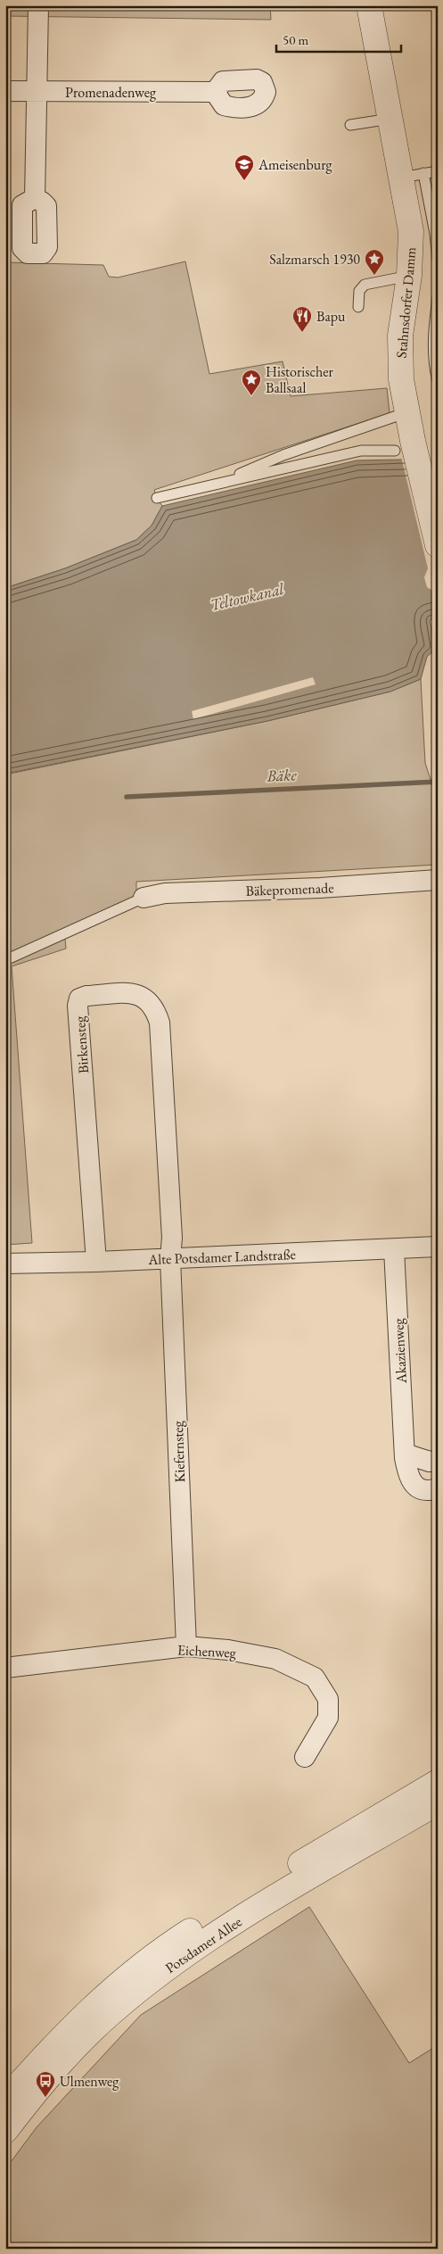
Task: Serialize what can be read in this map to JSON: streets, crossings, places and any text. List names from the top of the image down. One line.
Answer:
{"streets":{"street":["Promenadenweg","Stahnsdorfer Damm","Bäkepromenade","Birkensteg","Alte Potsdamer Landstraße","Akazienweg","Kiefernsteg","Eichenweg","Potsdamer Allee"]},"crossings":[["Birkensteg","Alte Potsdamer Landstraße"],["Birkensteg","Kiefernsteg"],["Alte Potsdamer Landstraße","Akazienweg"],["Alte Potsdamer Landstraße","Kiefernsteg"],["Kiefernsteg","Eichenweg"]],"water":["Teltowkanal","Bäke"],"places":{"school or university":["Ameisenburg"],"place":["Salzmarsch 1930","Historischer Ballsaal"],"restaurant":["Bapu"],"bus stop":["Ulmenweg"]},"scale_bar":"50 m"}
